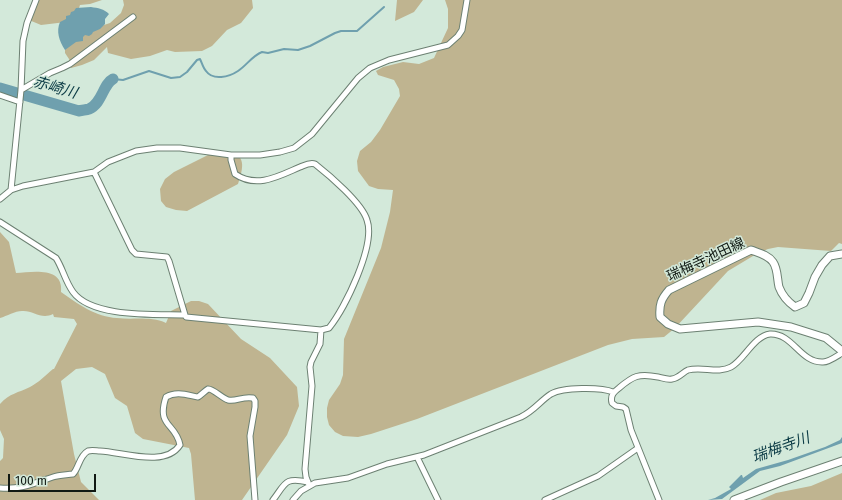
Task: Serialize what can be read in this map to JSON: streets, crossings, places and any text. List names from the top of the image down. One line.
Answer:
{"streets":{"main road":["瑞梅寺池田線"]},"water":["赤崎川","瑞梅寺川"],"scale_bar":"100 m"}
